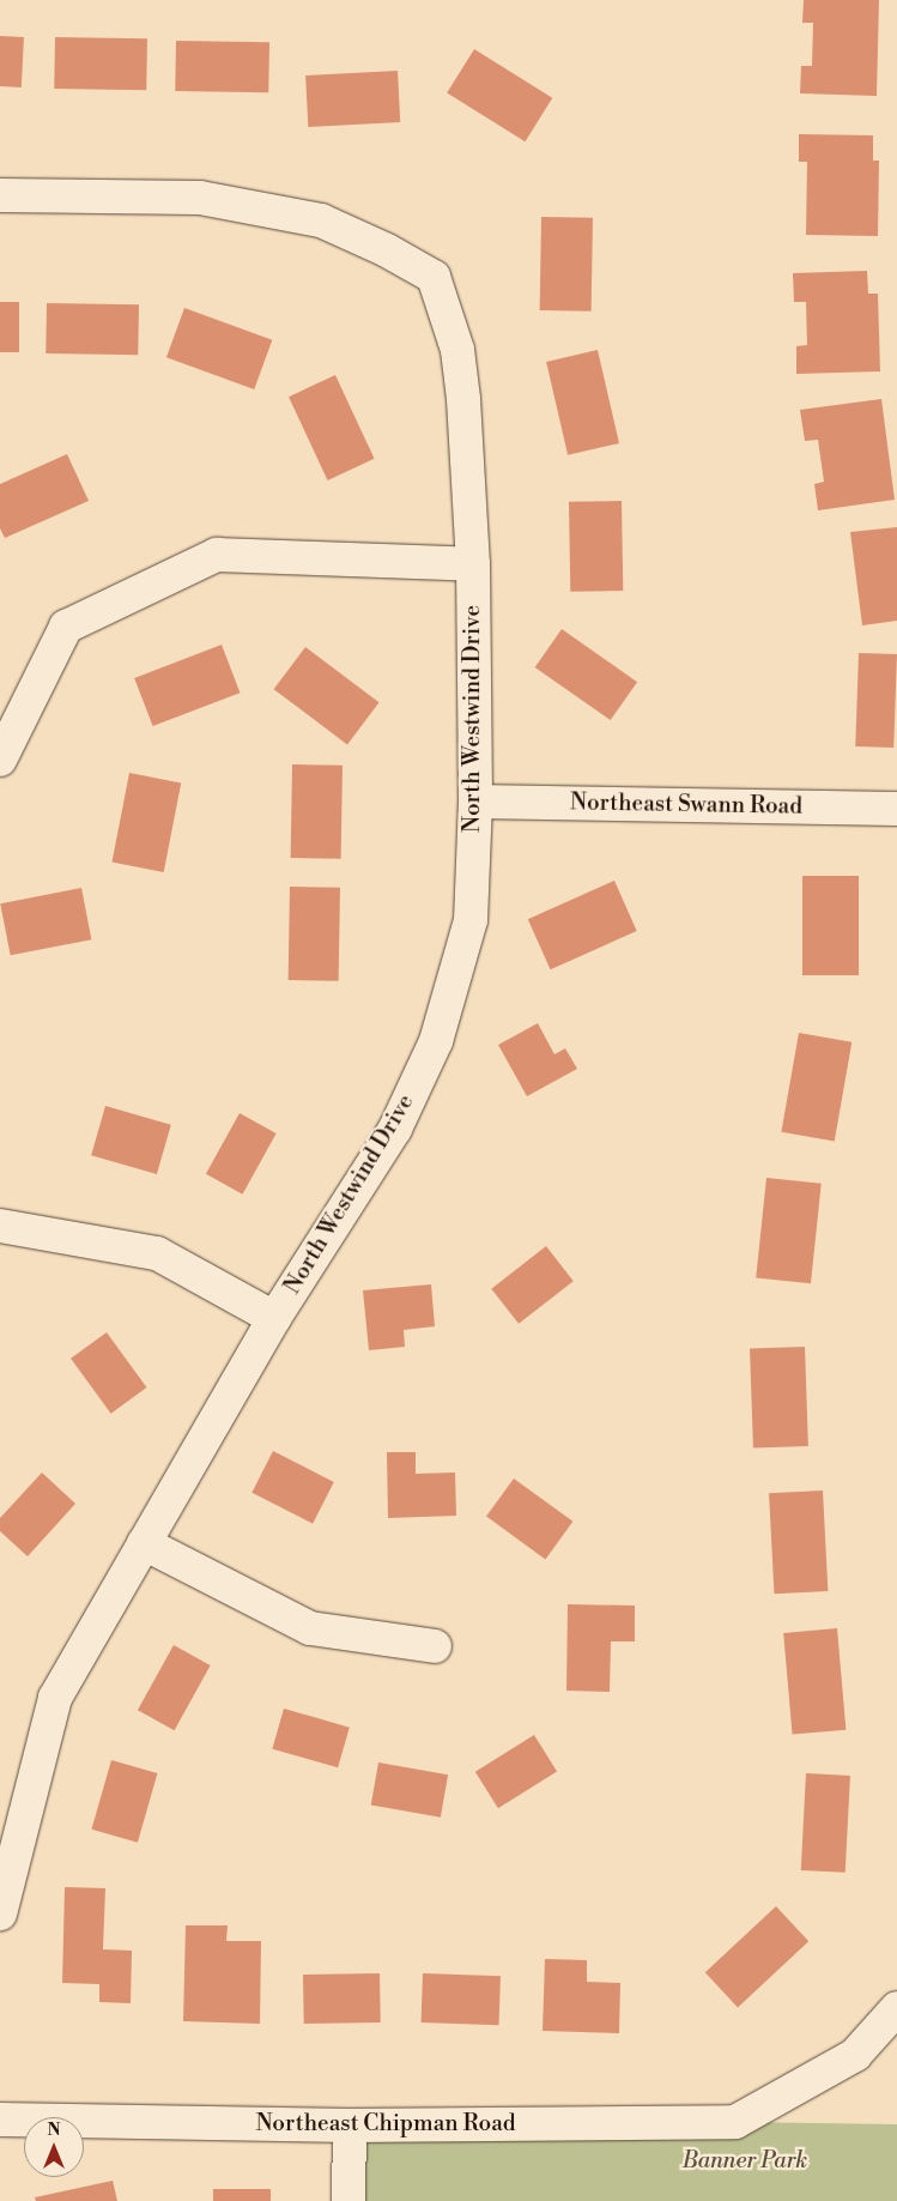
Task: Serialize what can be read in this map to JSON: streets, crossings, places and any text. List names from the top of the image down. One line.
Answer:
{"streets":{"street":["North Westwind Drive","Northeast Swann Road","Northeast Chipman Road"]},"crossings":[["North Westwind Drive","Northeast Swann Road"]],"parks":["Banner Park"],"north":"top"}
